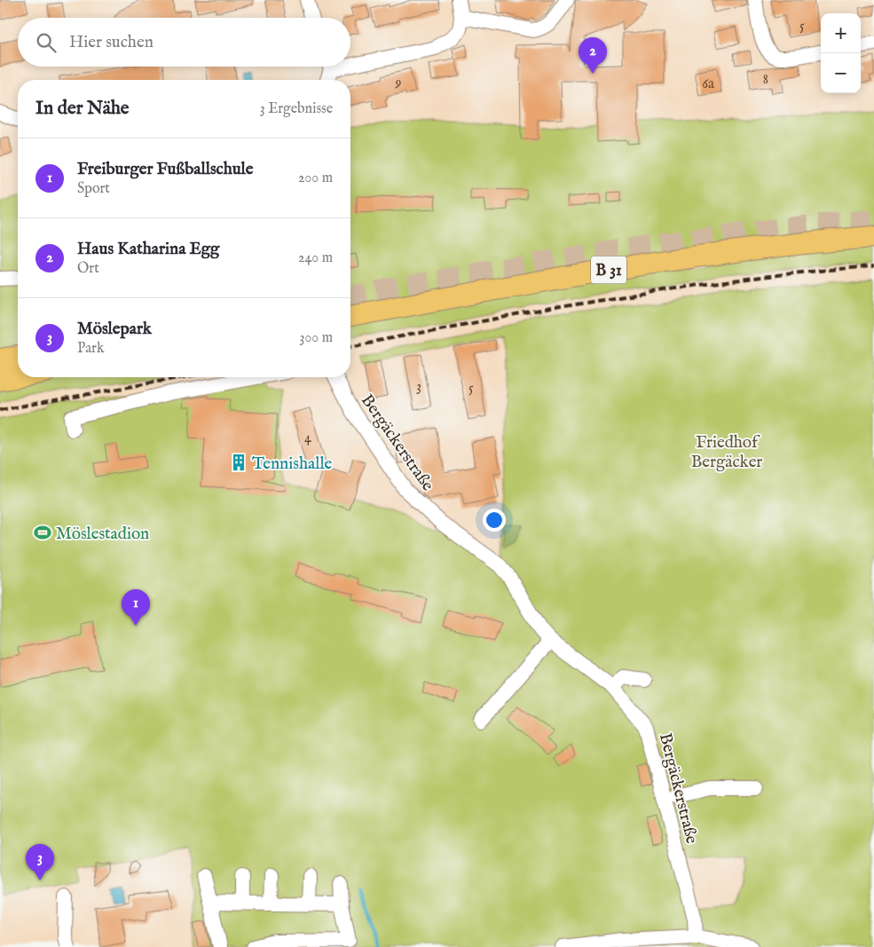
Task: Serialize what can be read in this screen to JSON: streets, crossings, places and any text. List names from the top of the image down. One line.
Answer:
{"streets":{"highway":["B 31"],"street":["Bergäckerstraße"]},"parks":["Friedhof Bergäcker"],"places":{"building":["Tennishalle"],"sports":["Möslestadion"]},"house_numbers":["5","8","9","6a","3","5","4"],"page":{"map_buttons":["+","−"],"search":"Hier suchen","pins":["2","1","3"],"heading":["In der Nähe","3 Ergebnisse"],"list":[{"mark":"1","name":"Freiburger Fußballschule","note":"Sport","value":"200 m"},{"mark":"2","name":"Haus Katharina Egg","note":"Ort","value":"240 m"},{"mark":"3","name":"Möslepark","note":"Park","value":"300 m"}]}}
